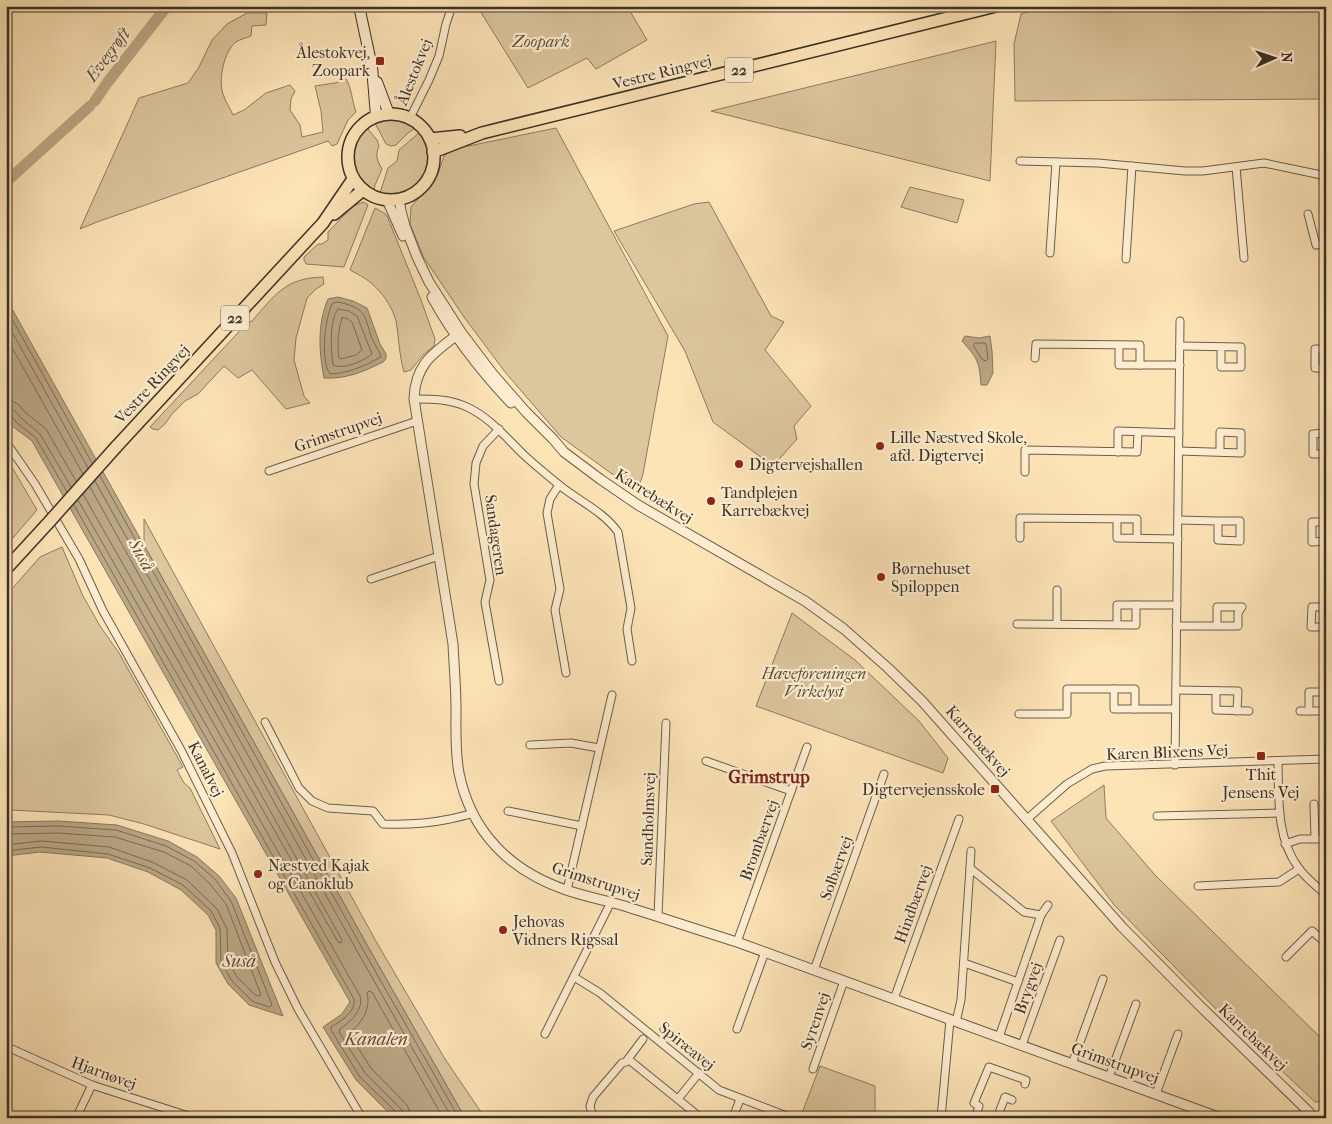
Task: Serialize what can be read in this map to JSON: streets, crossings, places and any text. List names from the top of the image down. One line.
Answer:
{"streets":{"main road":["22","Vestre Ringvej"],"street":["Ålestokvej","Grimstrupvej","Karrebækvej","Sandageren","Karen Blixens Vej","Kanalvej","Sandholmsvej","Brombærvej","Solbærvej","Hindbærvej","Brygvej","Syrenvej","Spiræavej","Hjarnøvej"]},"crossings":[["Ålestokvej","Vestre Ringvej"],["Ålestokvej","Karrebækvej"],["Vestre Ringvej","Karrebækvej"],["Grimstrupvej","Karrebækvej"],["Grimstrupvej","Sandholmsvej"],["Grimstrupvej","Brombærvej"],["Grimstrupvej","Solbærvej"],["Grimstrupvej","Hindbærvej"],["Grimstrupvej","Brygvej"],["Grimstrupvej","Syrenvej"],["Karrebækvej","Karen Blixens Vej"]],"districts":["Grimstrup"],"water":["Evegrøft","Suså","Kanalen"],"parks":["Zoopark","Haveforeningen Virkelyst"],"places":{"transit":["Ålestokvej, Zoopark","Thit Jensens Vej","Digtervejensskole"],"other":["Lille Næstved Skole, afd. Digtervej","Digtervejshallen","Tandplejen Karrebækvej","Børnehuset Spiloppen","Næstved Kajak og Canoklub","Jehovas Vidners Rigssal"]},"north":"right"}
